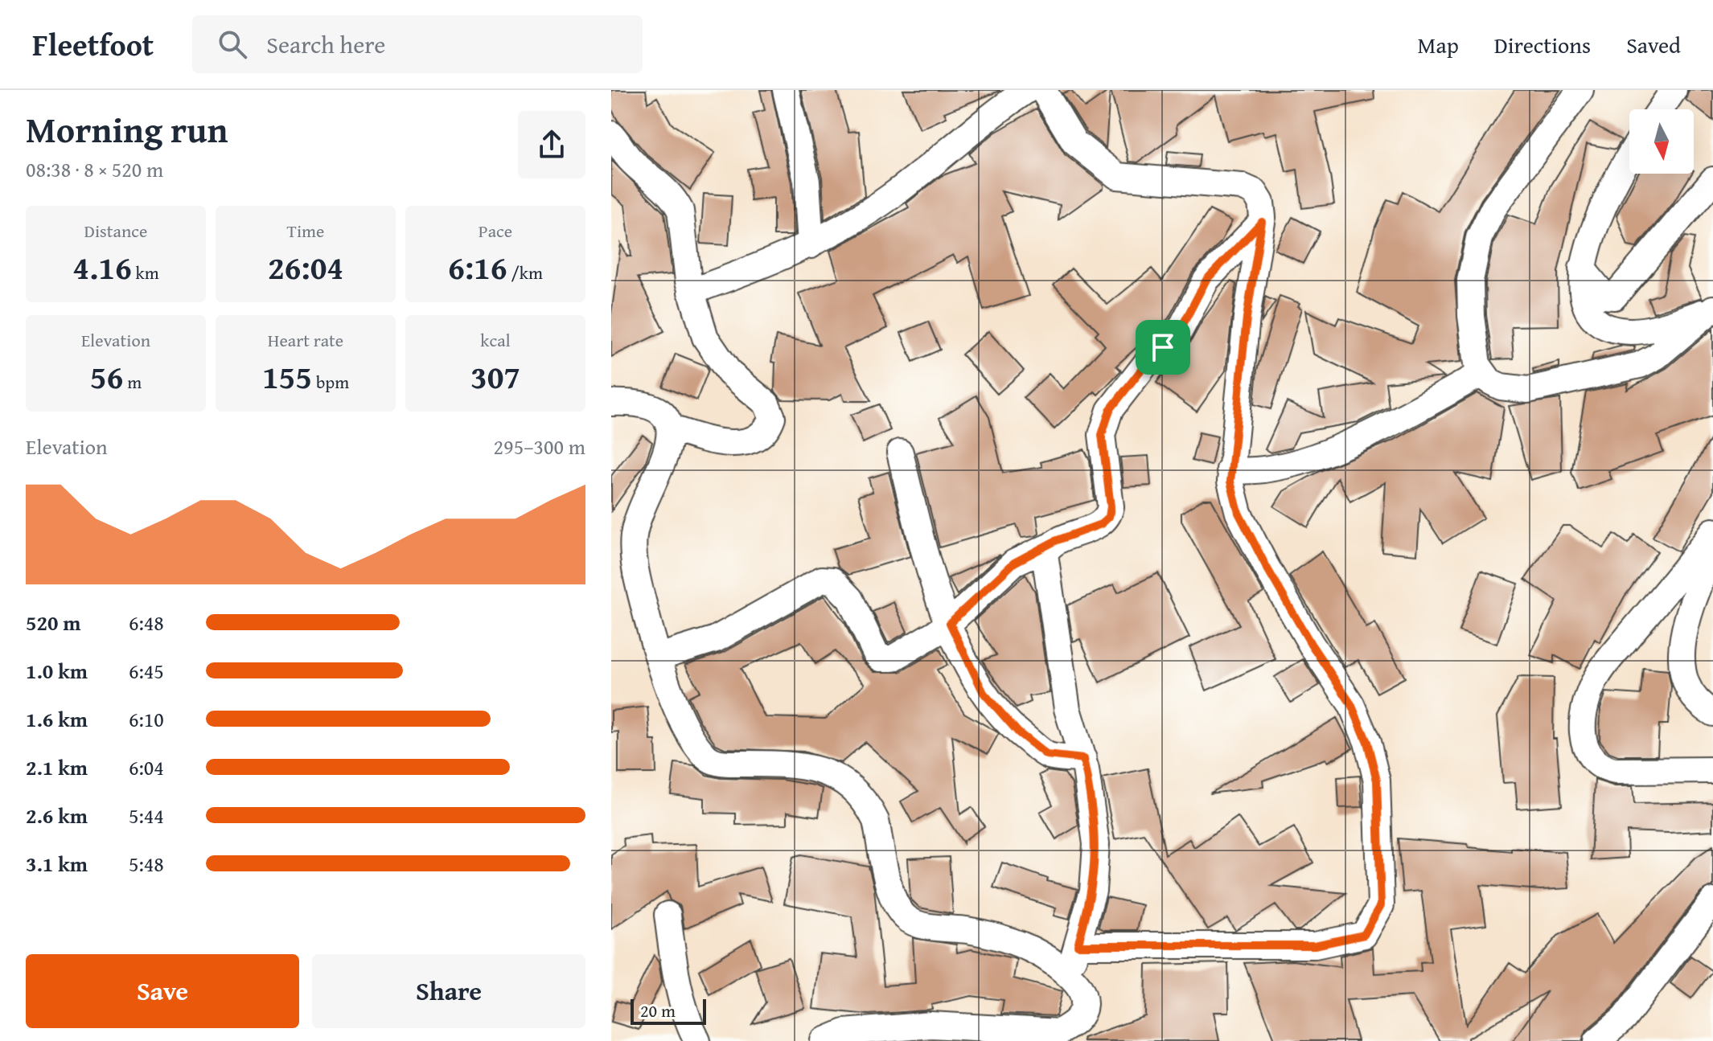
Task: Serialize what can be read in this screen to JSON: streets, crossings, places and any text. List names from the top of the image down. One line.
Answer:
{"scale_bar":"20 m","north":"bottom","page":{"header":"Fleetfoot","search":"Search here","nav":["Map","Directions","Saved"],"heading":["Morning run","08:38 · 8 × 520 m"],"stats":[["Distance","4.16 km"],["Time","26:04"],["Pace","6:16 /km"],["Elevation","56 m"],["Heart rate","155 bpm"],["kcal","307"]],"chart":["Elevation","295–300 m"],"list":[{"name":"520 m","note":"6:48"},{"name":"1.0 km","note":"6:45"},{"name":"1.6 km","note":"6:10"},{"name":"2.1 km","note":"6:04"},{"name":"2.6 km","note":"5:44"},{"name":"3.1 km","note":"5:48"}],"buttons":["Save","Share"],"scale":"20 m"}}
